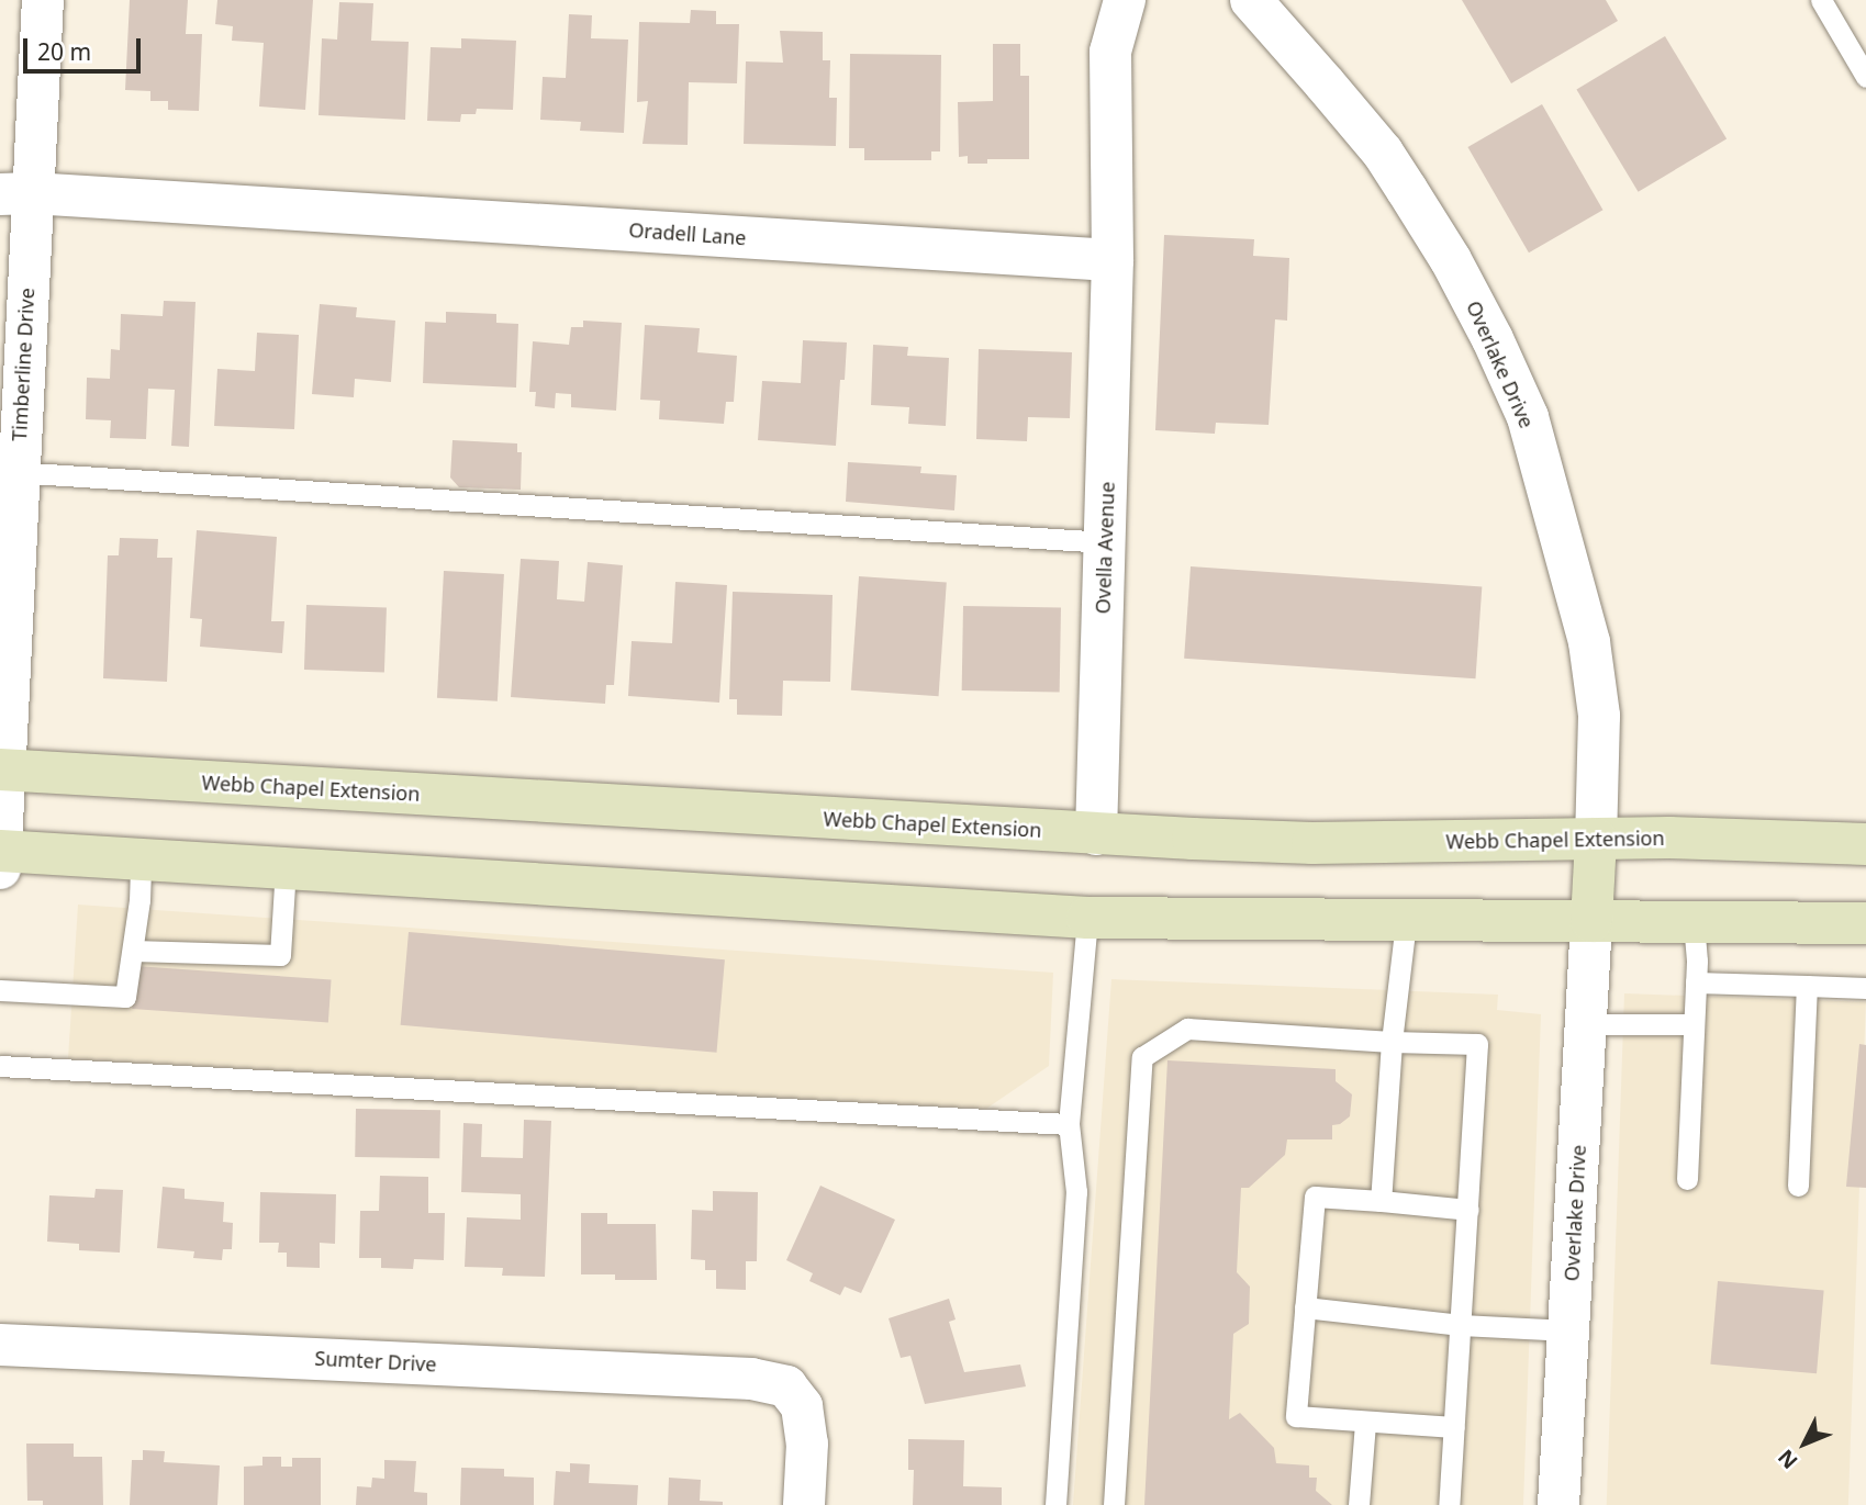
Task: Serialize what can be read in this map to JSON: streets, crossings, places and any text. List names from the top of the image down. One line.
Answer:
{"streets":{"main road":["Webb Chapel Extension"],"street":["Oradell Lane","Timberline Drive","Overlake Drive","Ovella Avenue","Sumter Drive"]},"crossings":[["Oradell Lane","Timberline Drive"],["Oradell Lane","Ovella Avenue"],["Timberline Drive","Webb Chapel Extension"],["Overlake Drive","Webb Chapel Extension"],["Ovella Avenue","Webb Chapel Extension"]],"scale_bar":"20 m","north":"bottom left"}
